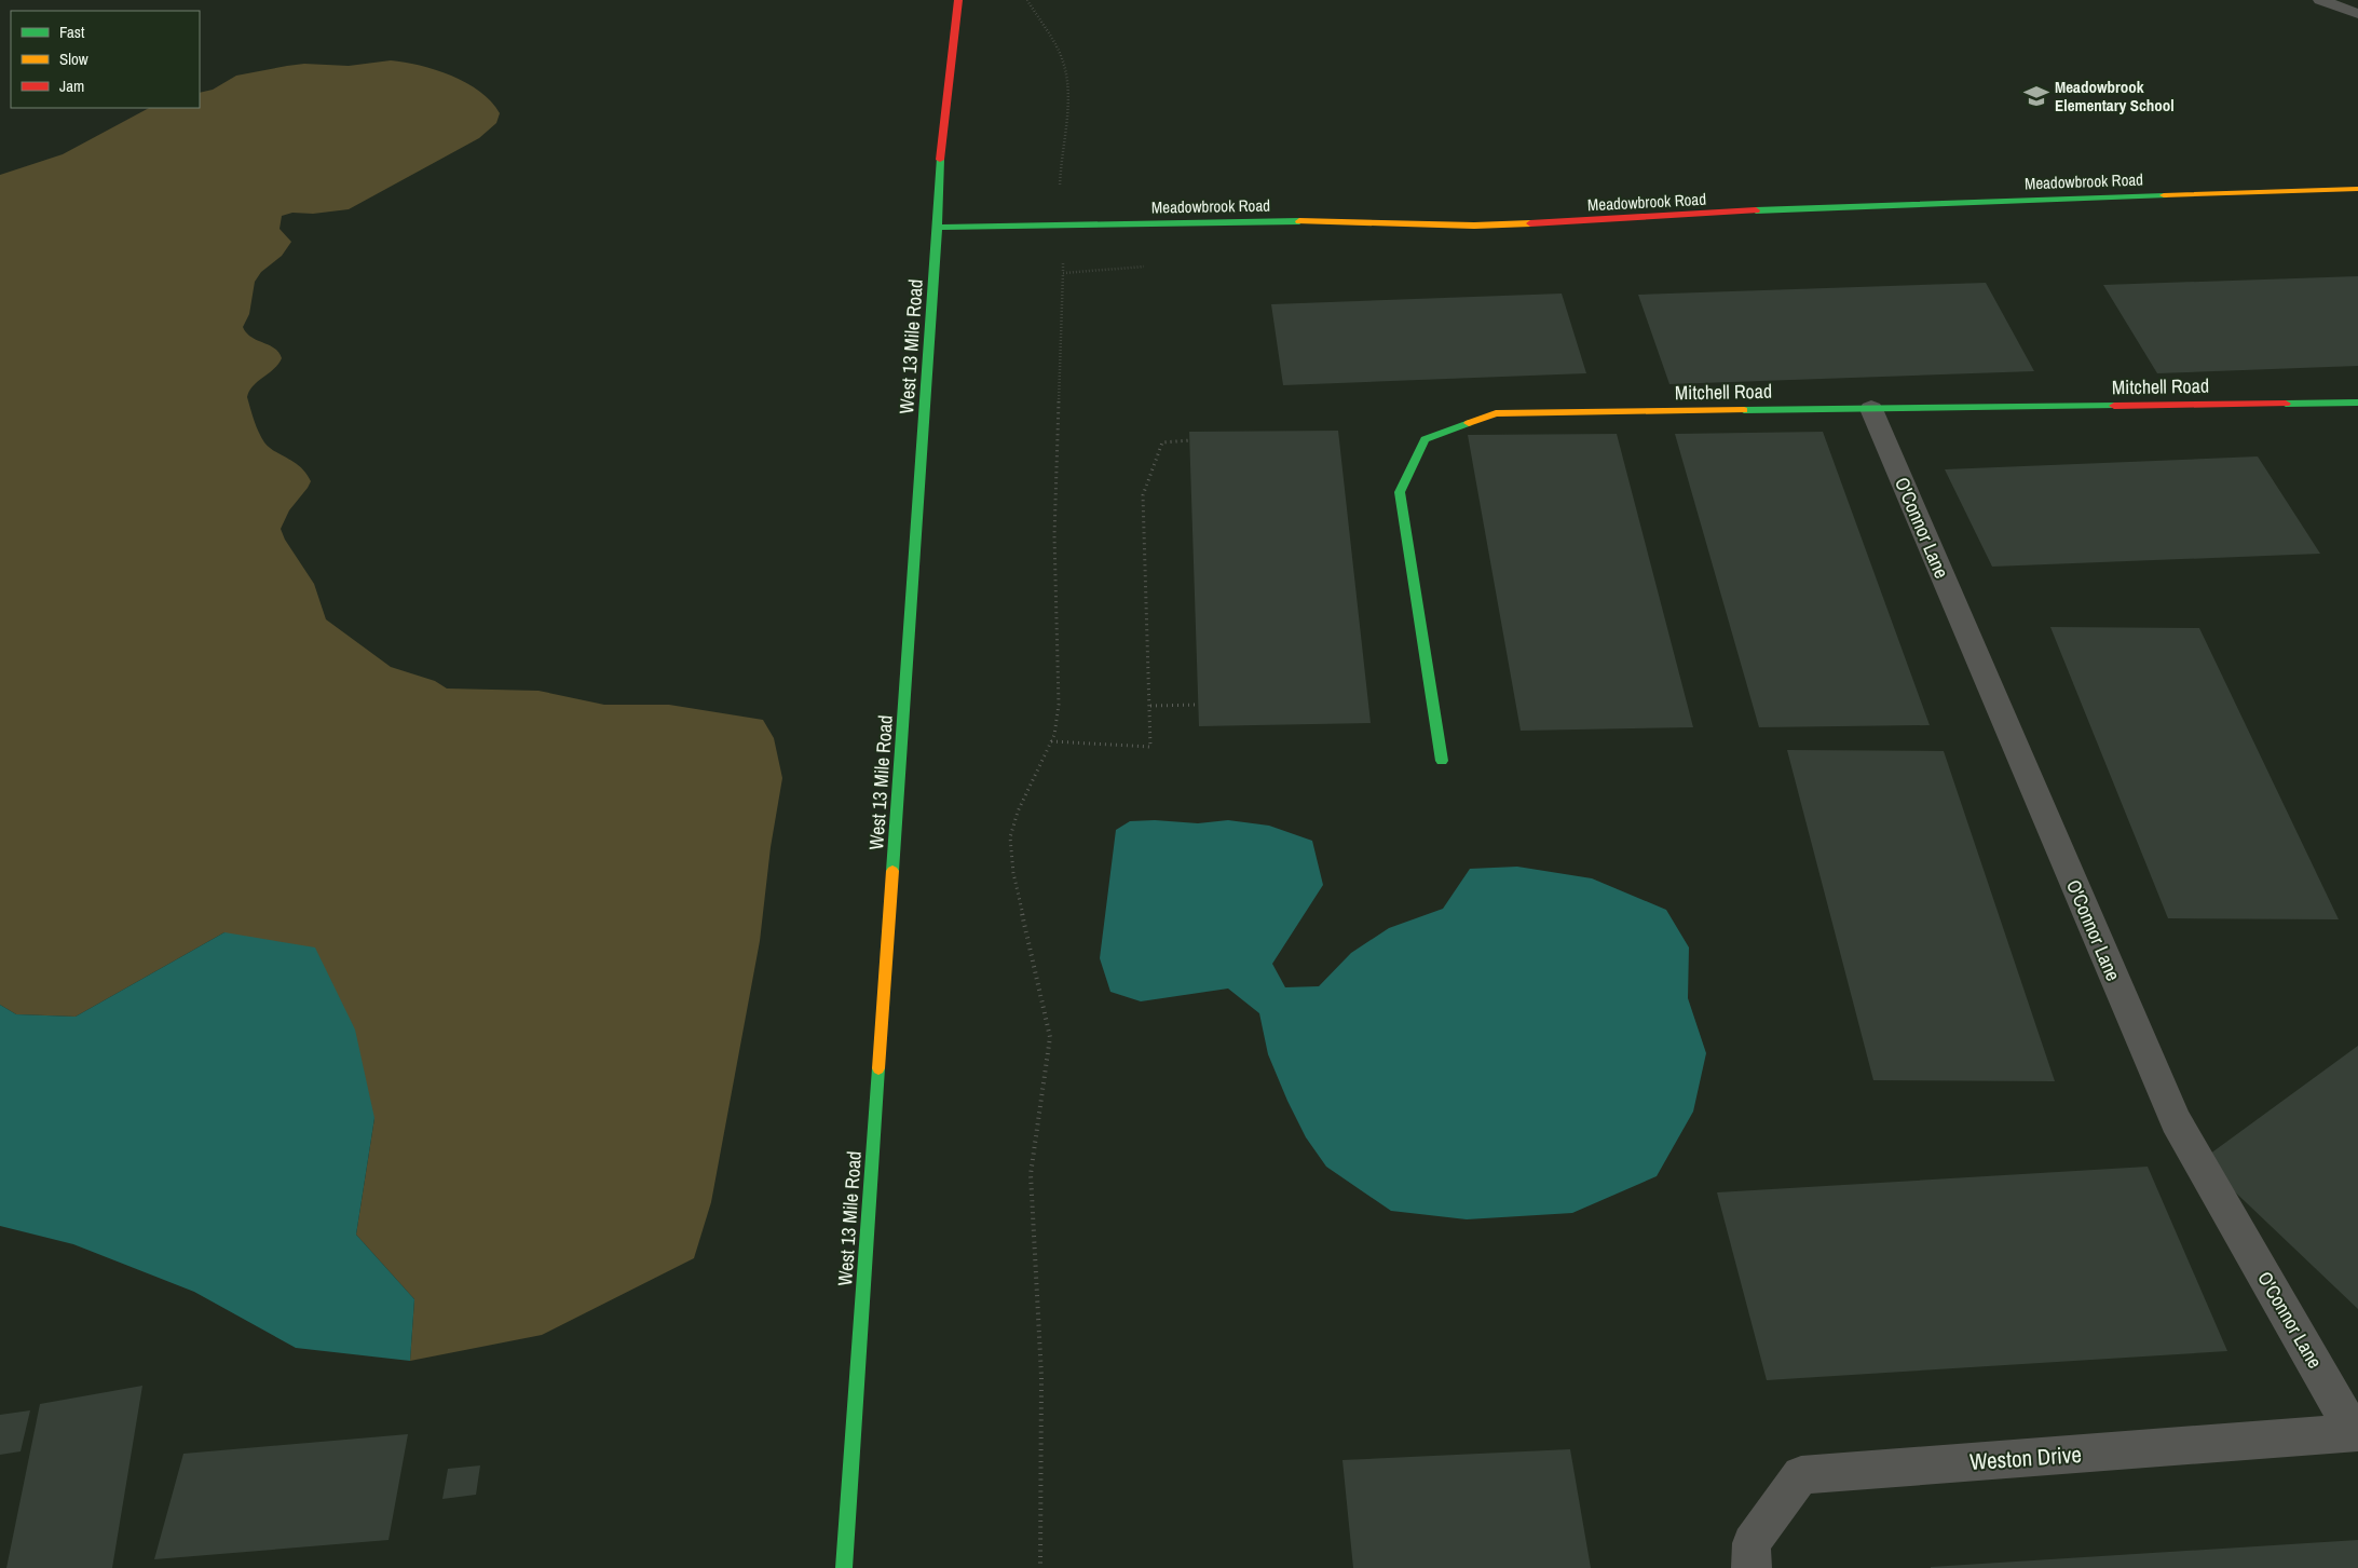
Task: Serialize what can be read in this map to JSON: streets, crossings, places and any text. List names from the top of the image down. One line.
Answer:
{"streets":{"street":["Meadowbrook Road","West 13 Mile Road","Mitchell Road","O'Connor Lane","Weston Drive"]},"crossings":[["Meadowbrook Road","West 13 Mile Road"],["Mitchell Road","O'Connor Lane"],["O'Connor Lane","Weston Drive"]],"places":{"school or university":["Meadowbrook Elementary School"]},"legend":["Fast","Slow","Jam"]}
